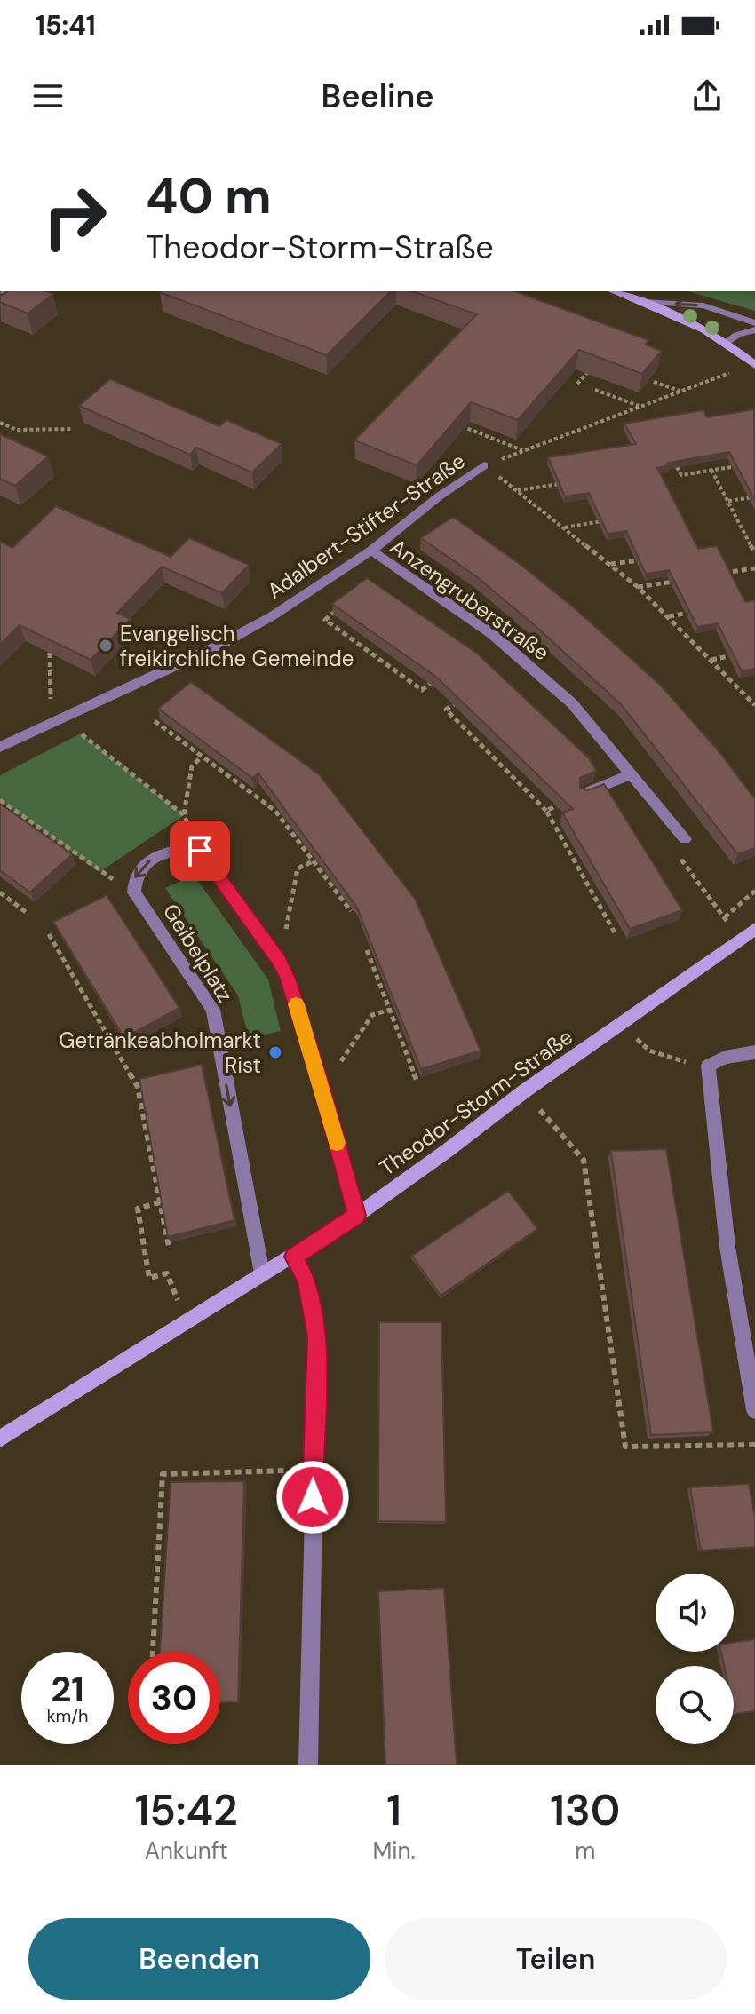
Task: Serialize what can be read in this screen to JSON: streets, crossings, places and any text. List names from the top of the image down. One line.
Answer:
{"streets":{"street":["Adalbert-Stifter-Straße","Anzengruberstraße","Geibelplatz","Theodor-Storm-Straße"]},"crossings":[["Adalbert-Stifter-Straße","Anzengruberstraße"],["Geibelplatz","Theodor-Storm-Straße"]],"places":["Evangelisch freikirchliche Gemeinde","Getränkeabholmarkt Rist"],"page":{"status":"15:41","header":"Beeline","turn":["40 m","Theodor-Storm-Straße"],"speed":"21 km/h","limit":"30","eta":["15:42","Ankunft","1","Min.","130","m"],"buttons":["Beenden","Teilen"]}}
